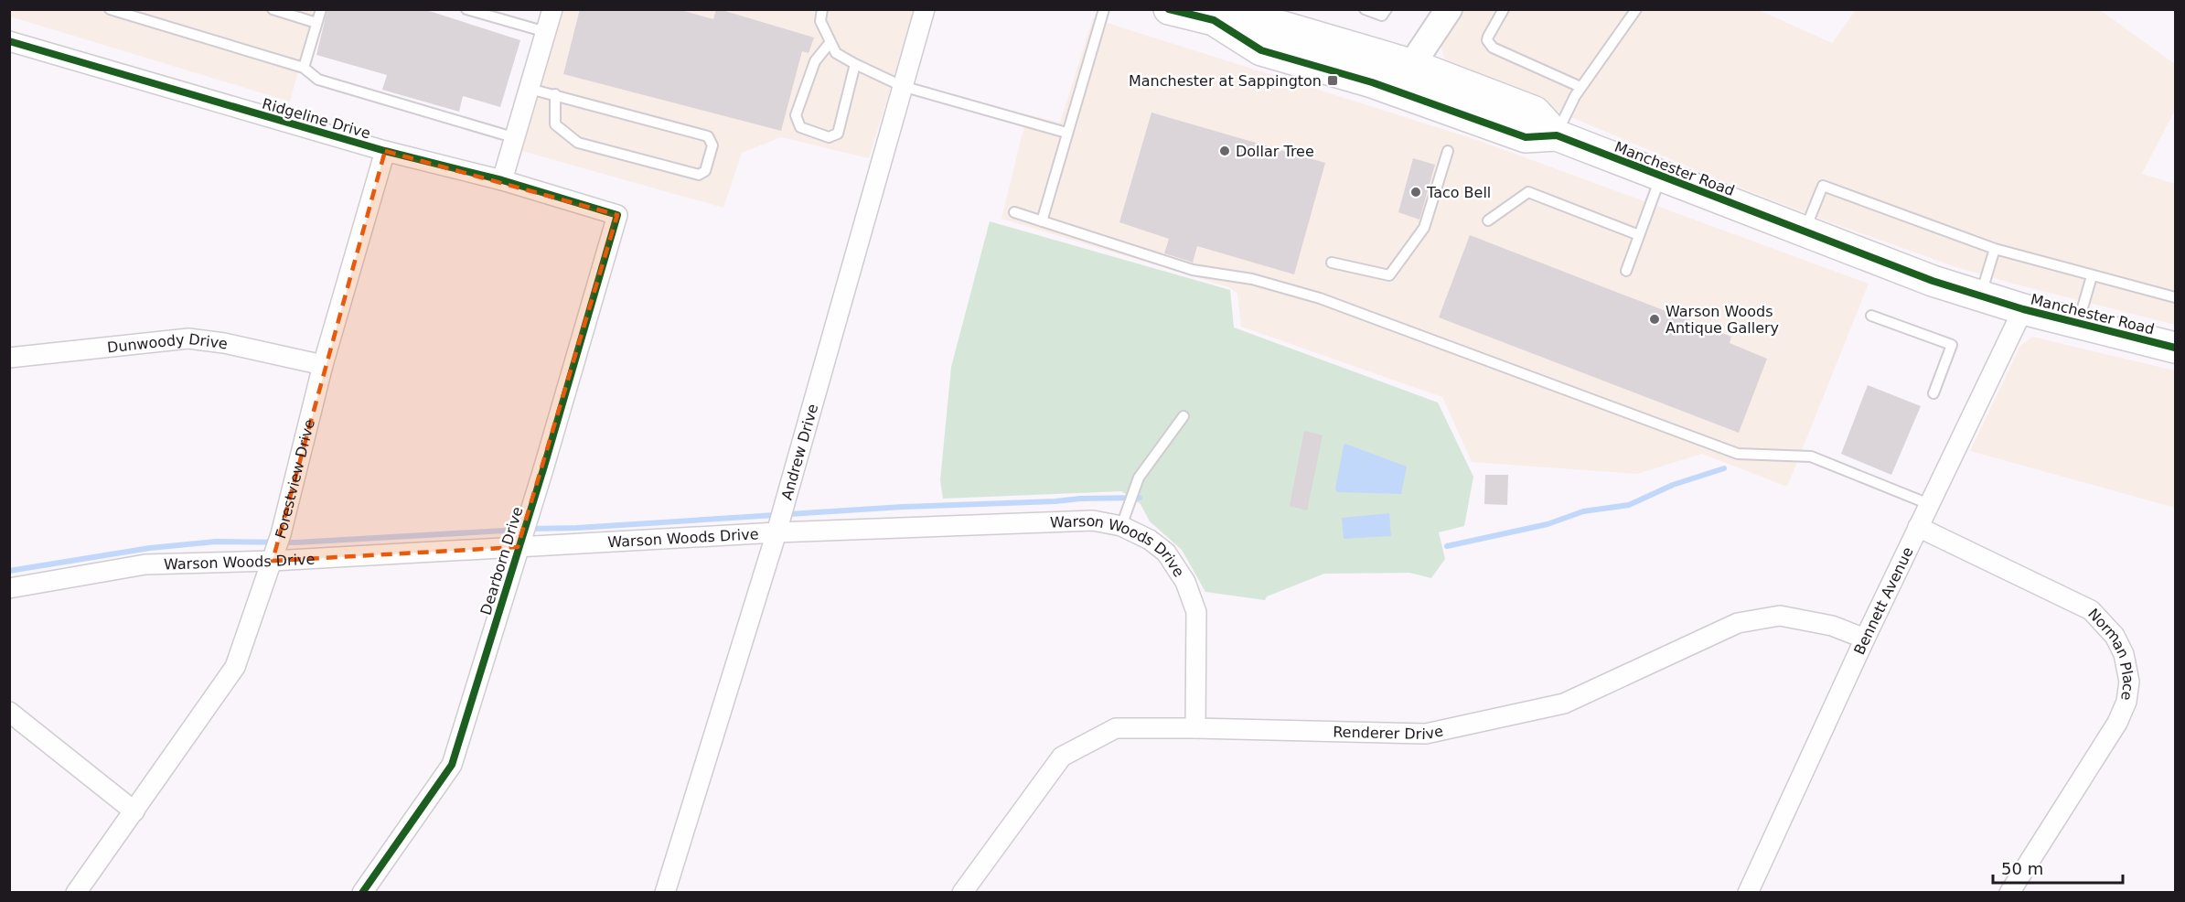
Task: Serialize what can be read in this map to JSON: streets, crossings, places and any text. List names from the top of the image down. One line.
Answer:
{"streets":{"main road":["Manchester Road"],"street":["Ridgeline Drive","Dunwoody Drive","Andrew Drive","Forestview Drive","Warson Woods Drive","Dearborn Drive","Bennett Avenue","Norman Place","Renderer Drive"]},"crossings":[["Ridgeline Drive","Forestview Drive"],["Ridgeline Drive","Dearborn Drive"],["Manchester Road","Bennett Avenue"],["Dunwoody Drive","Forestview Drive"],["Andrew Drive","Warson Woods Drive"],["Forestview Drive","Warson Woods Drive"],["Warson Woods Drive","Dearborn Drive"],["Warson Woods Drive","Renderer Drive"],["Bennett Avenue","Norman Place"],["Bennett Avenue","Renderer Drive"]],"places":{"transit":["Manchester at Sappington"],"other":["Dollar Tree","Taco Bell","Warson Woods Antique Gallery"]},"scale_bar":"50 m"}
